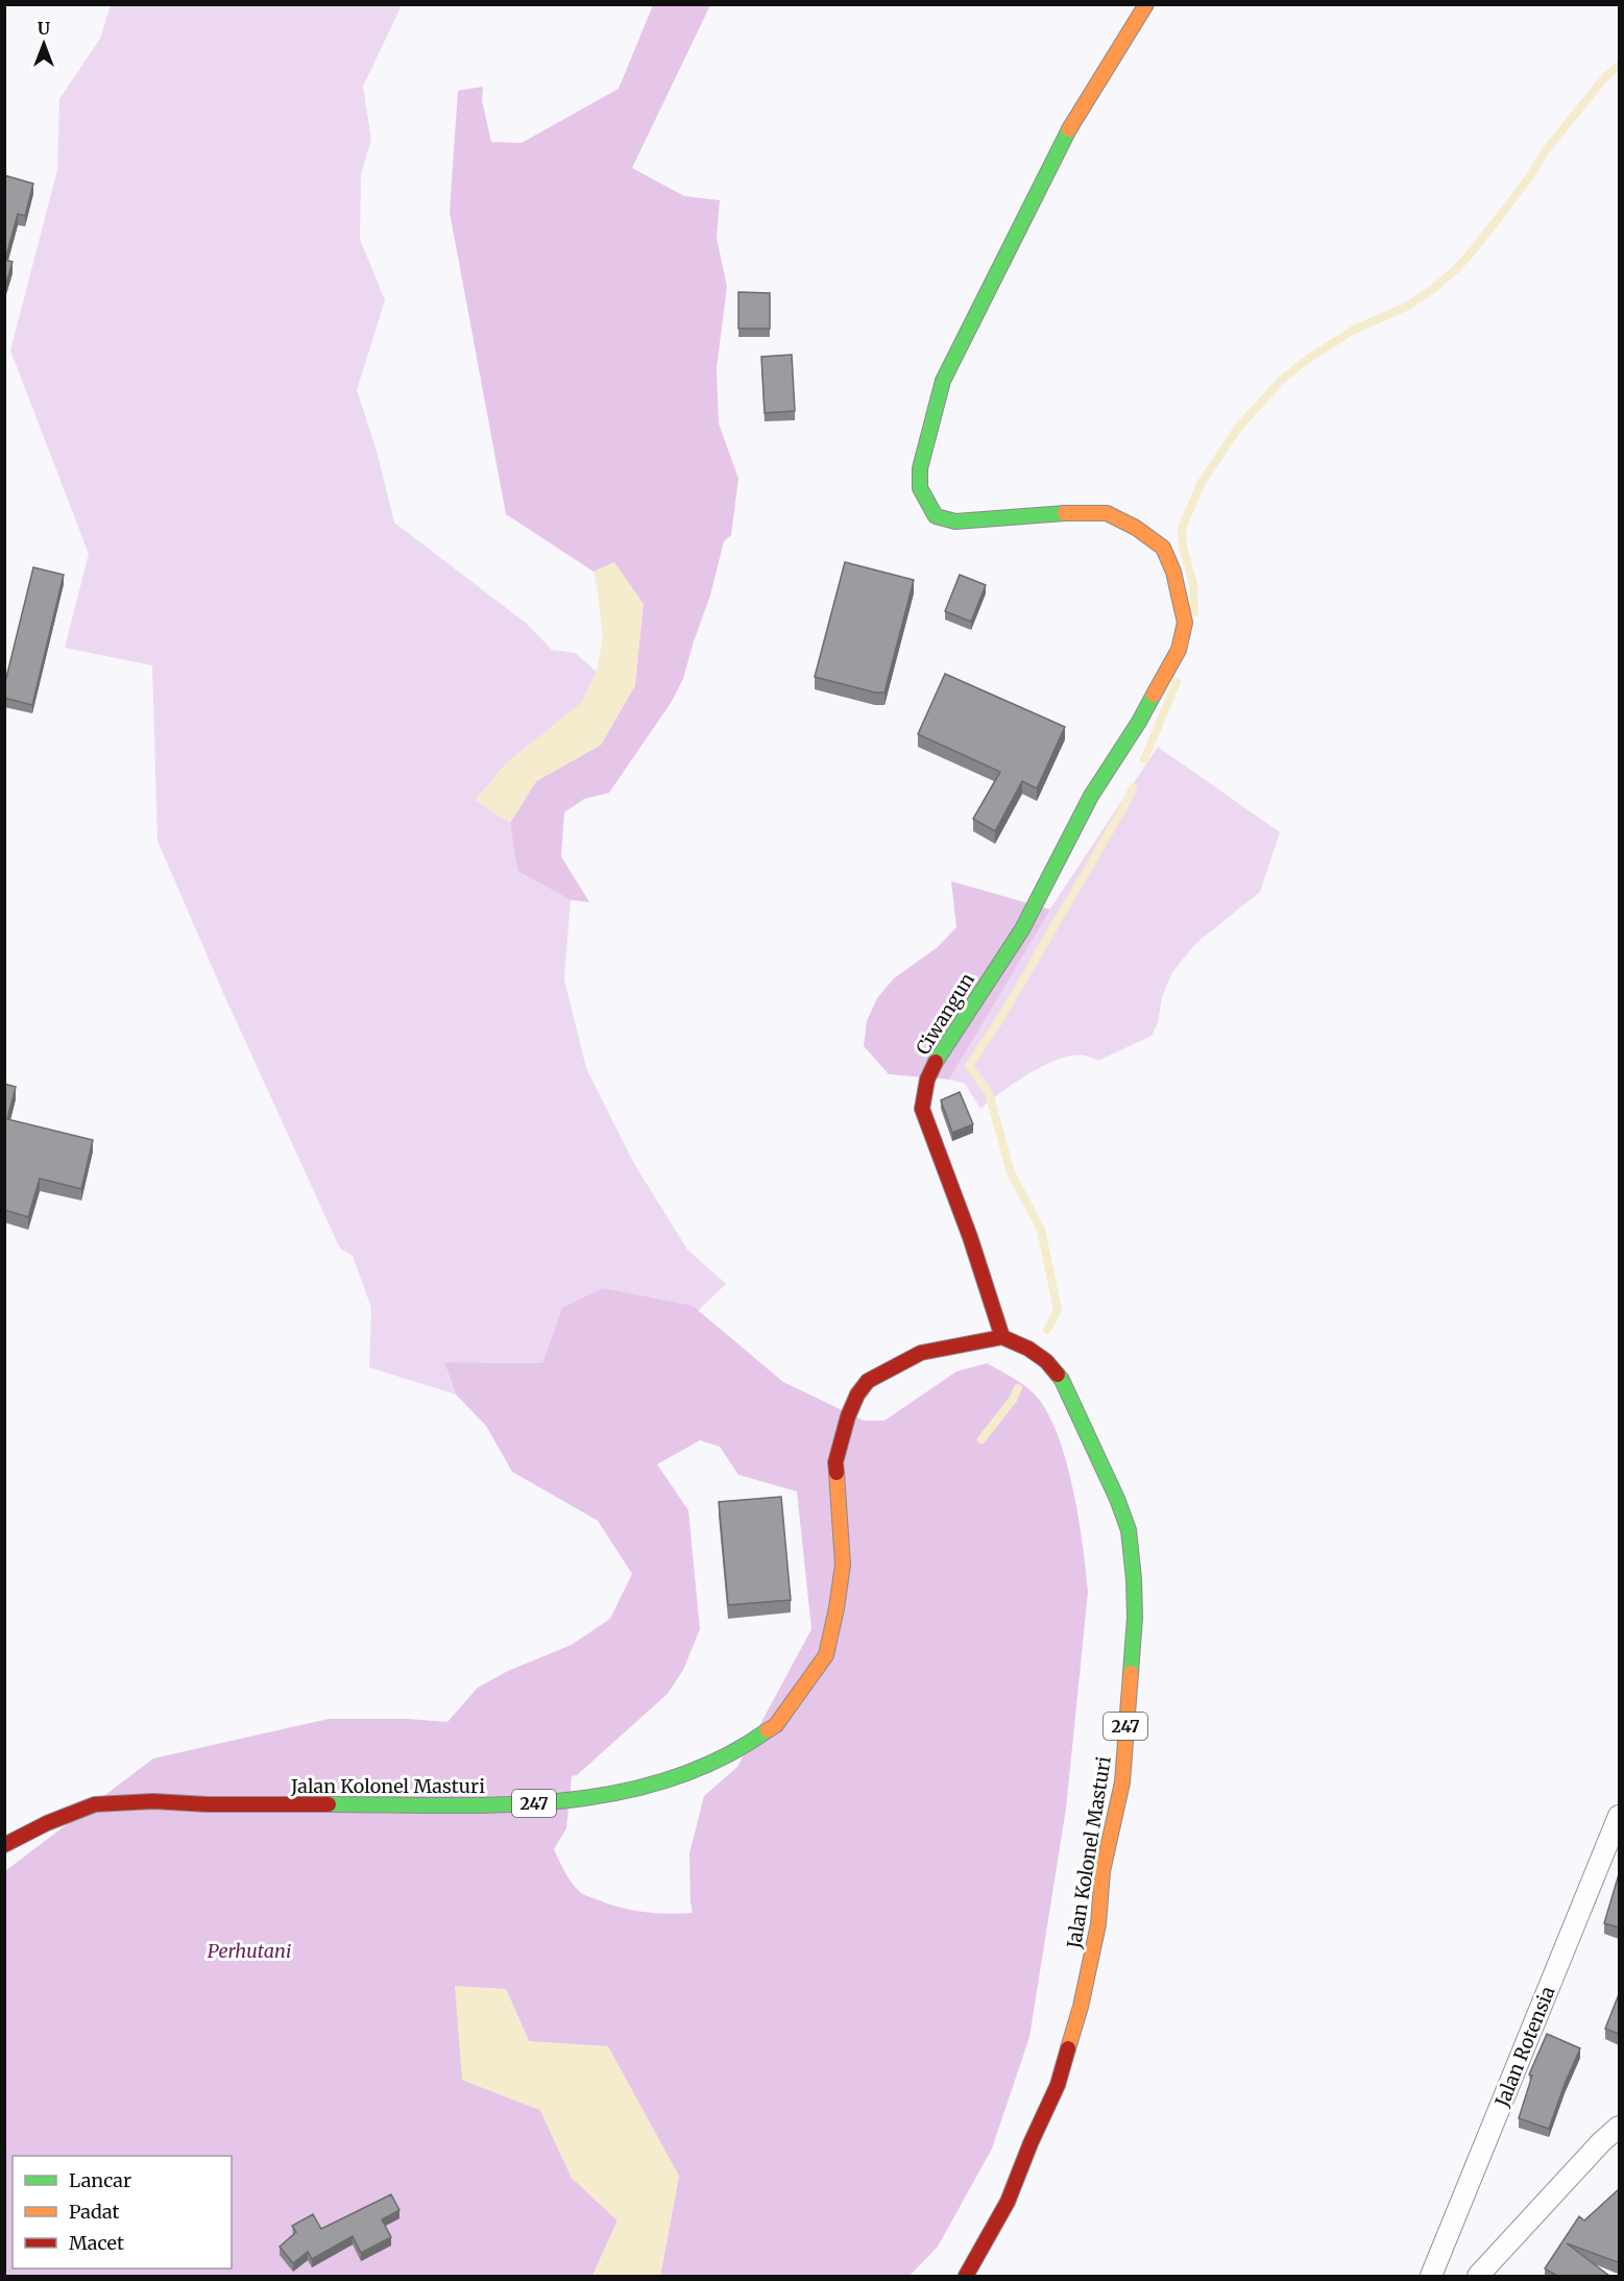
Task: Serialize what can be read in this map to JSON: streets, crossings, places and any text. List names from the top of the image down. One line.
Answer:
{"streets":{"main road":["Ciwangun","247","Jalan Kolonel Masturi"],"street":["Jalan Rotensia"]},"crossings":[["Ciwangun","Jalan Kolonel Masturi"]],"parks":["Perhutani"],"legend":["Lancar","Padat","Macet"],"north":"top"}
